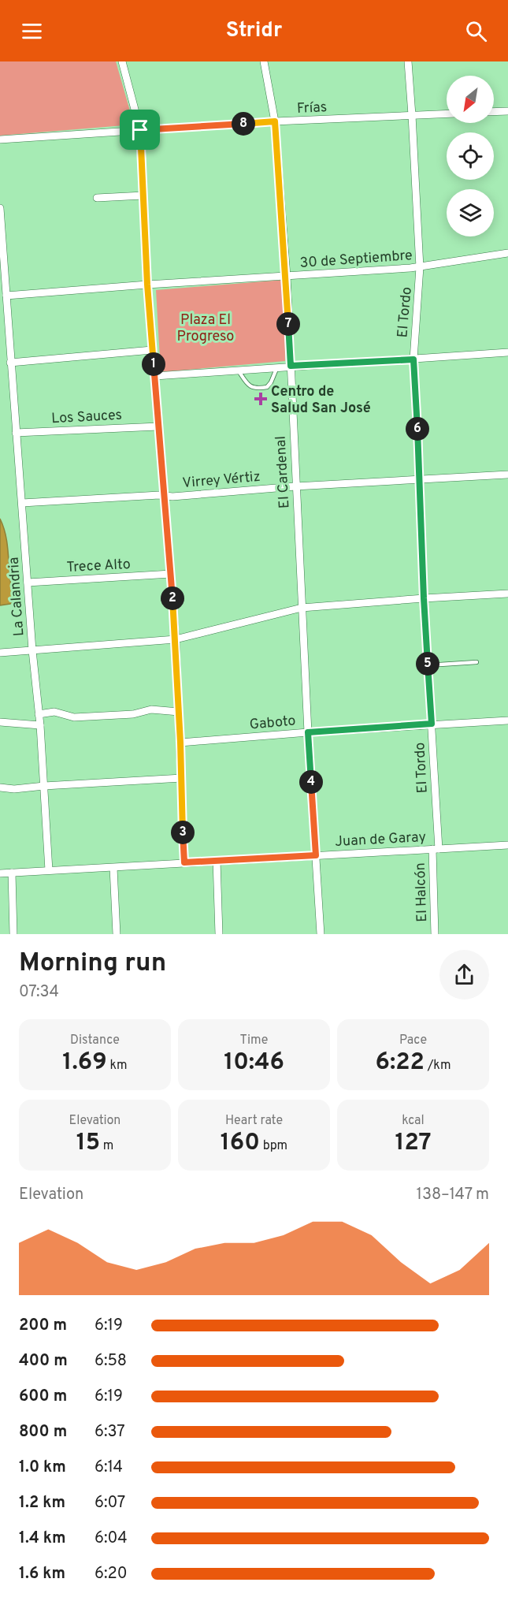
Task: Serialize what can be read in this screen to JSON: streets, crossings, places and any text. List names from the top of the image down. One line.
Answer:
{"streets":{"street":["Frías","30 de Septiembre","El Tordo","Los Sauces","El Cardenal","Virrey Vértiz","Trece Alto","La Calandria","Gaboto","Juan de Garay","El Halcón"]},"crossings":[["Frías","El Tordo"],["Frías","El Cardenal"],["30 de Septiembre","El Tordo"],["30 de Septiembre","El Cardenal"],["30 de Septiembre","La Calandria"],["El Tordo","Virrey Vértiz"],["El Tordo","Gaboto"],["El Tordo","Juan de Garay"],["El Tordo","El Halcón"],["Los Sauces","La Calandria"],["El Cardenal","Virrey Vértiz"],["El Cardenal","Gaboto"],["El Cardenal","Juan de Garay"],["Virrey Vértiz","La Calandria"],["Trece Alto","La Calandria"],["La Calandria","Juan de Garay"],["Juan de Garay","El Halcón"]],"parks":["Plaza El Progreso"],"places":{"health":["Centro de Salud San José"]},"north":"bottom left","page":{"header":"Stridr","pins":["8","7","1","6","2","5","4","3"],"heading":["Morning run","07:34"],"stats":[["Distance","1.69 km"],["Time","10:46"],["Pace","6:22 /km"],["Elevation","15 m"],["Heart rate","160 bpm"],["kcal","127"]],"chart":["Elevation","138–147 m"],"list":[{"name":"200 m","note":"6:19"},{"name":"400 m","note":"6:58"},{"name":"600 m","note":"6:19"},{"name":"800 m","note":"6:37"},{"name":"1.0 km","note":"6:14"},{"name":"1.2 km","note":"6:07"},{"name":"1.4 km","note":"6:04"},{"name":"1.6 km","note":"6:20"}]}}
